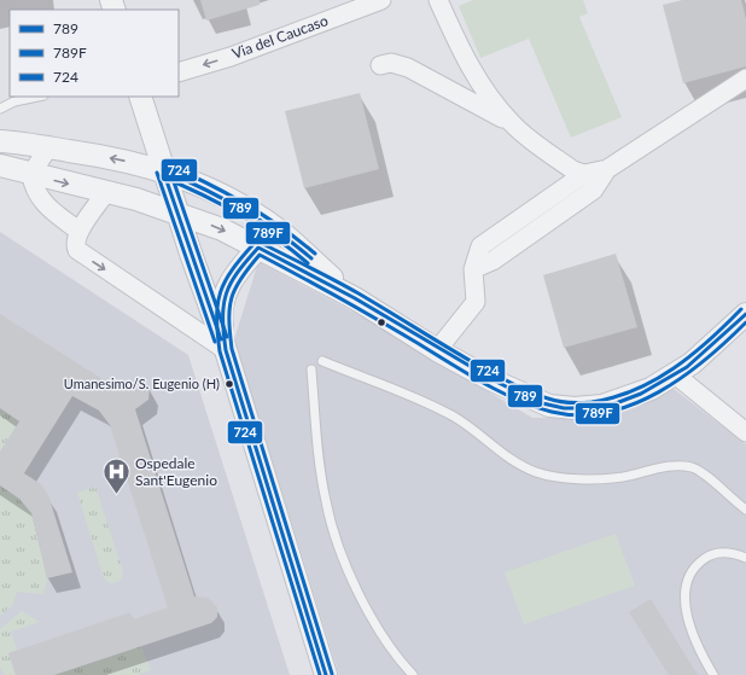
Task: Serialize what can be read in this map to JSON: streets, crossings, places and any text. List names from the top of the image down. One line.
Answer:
{"streets":{"street":["Via del Caucaso"]},"one_way":["Via del Caucaso"],"places":{"other":["Umanesimo/S. Eugenio (H)"],"hospital":["Ospedale Sant'Eugenio"]},"lines":["transit line 724","transit line 789","transit line 789F"],"legend":["789","789F","724"]}
